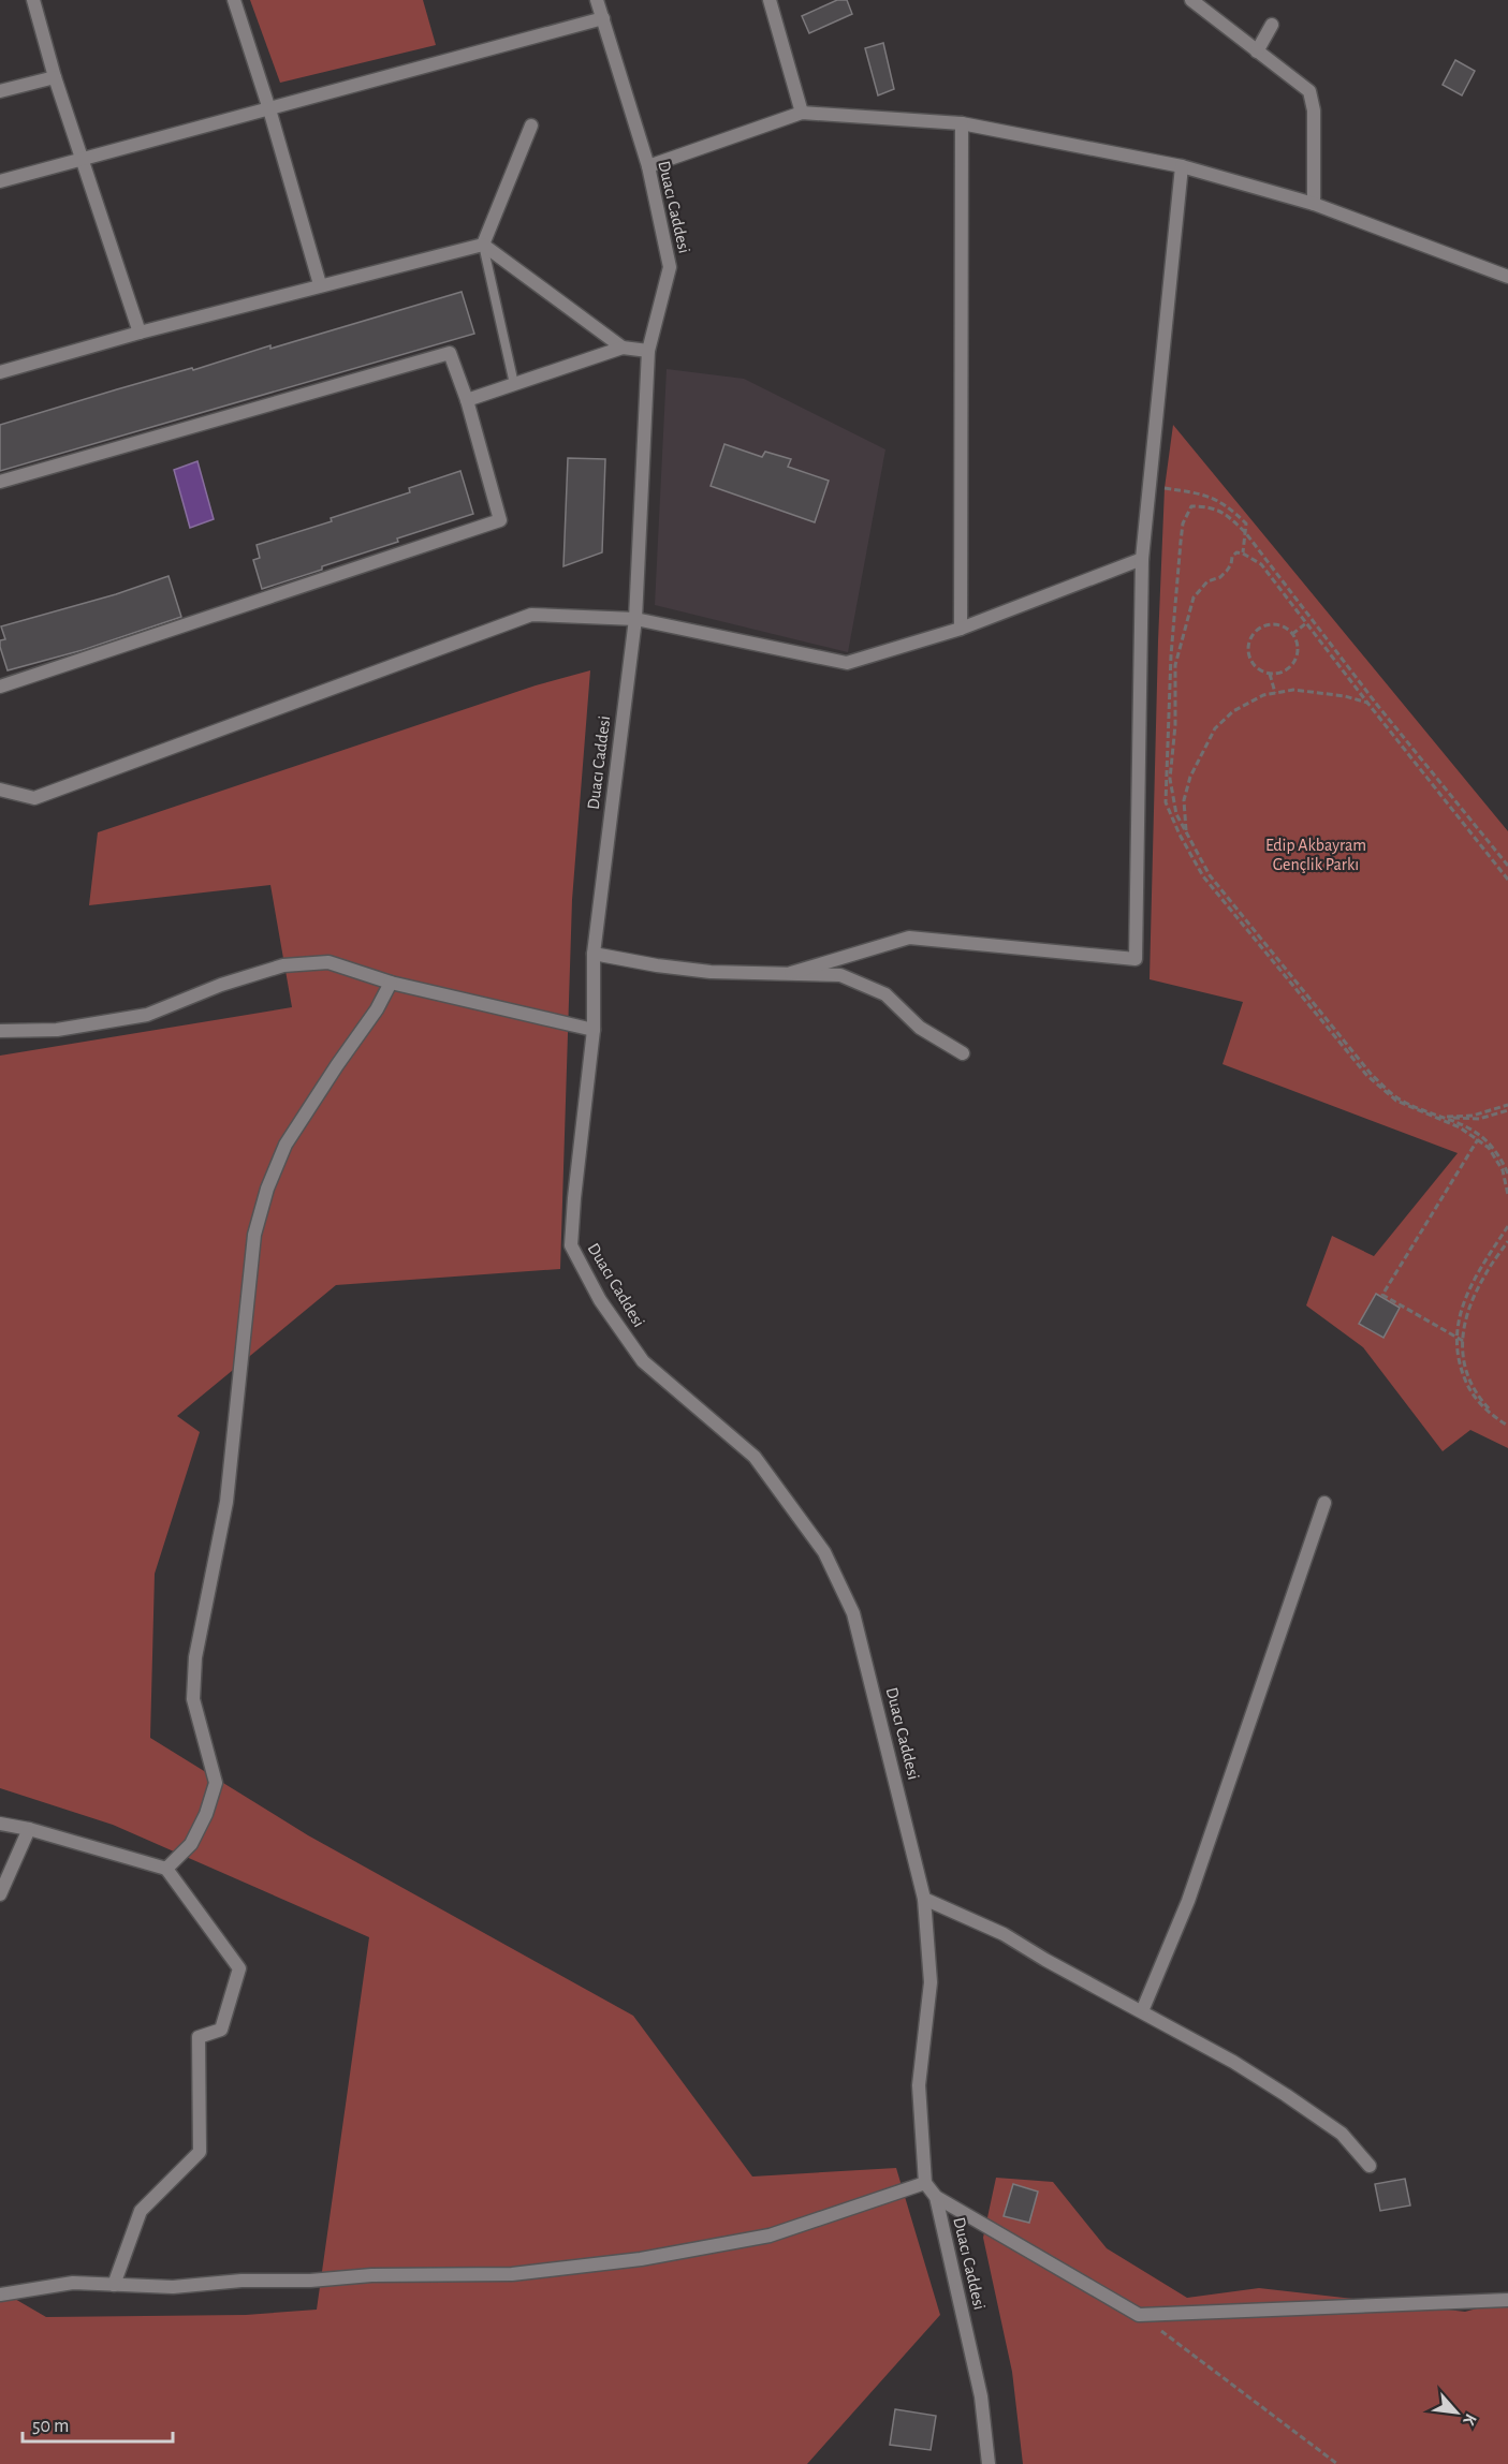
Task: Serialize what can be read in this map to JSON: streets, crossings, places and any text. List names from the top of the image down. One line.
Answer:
{"streets":{"street":["Duacı Caddesi"]},"parks":["Edip Akbayram Gençlik Parkı"],"scale_bar":"50 m","north":"bottom right"}
